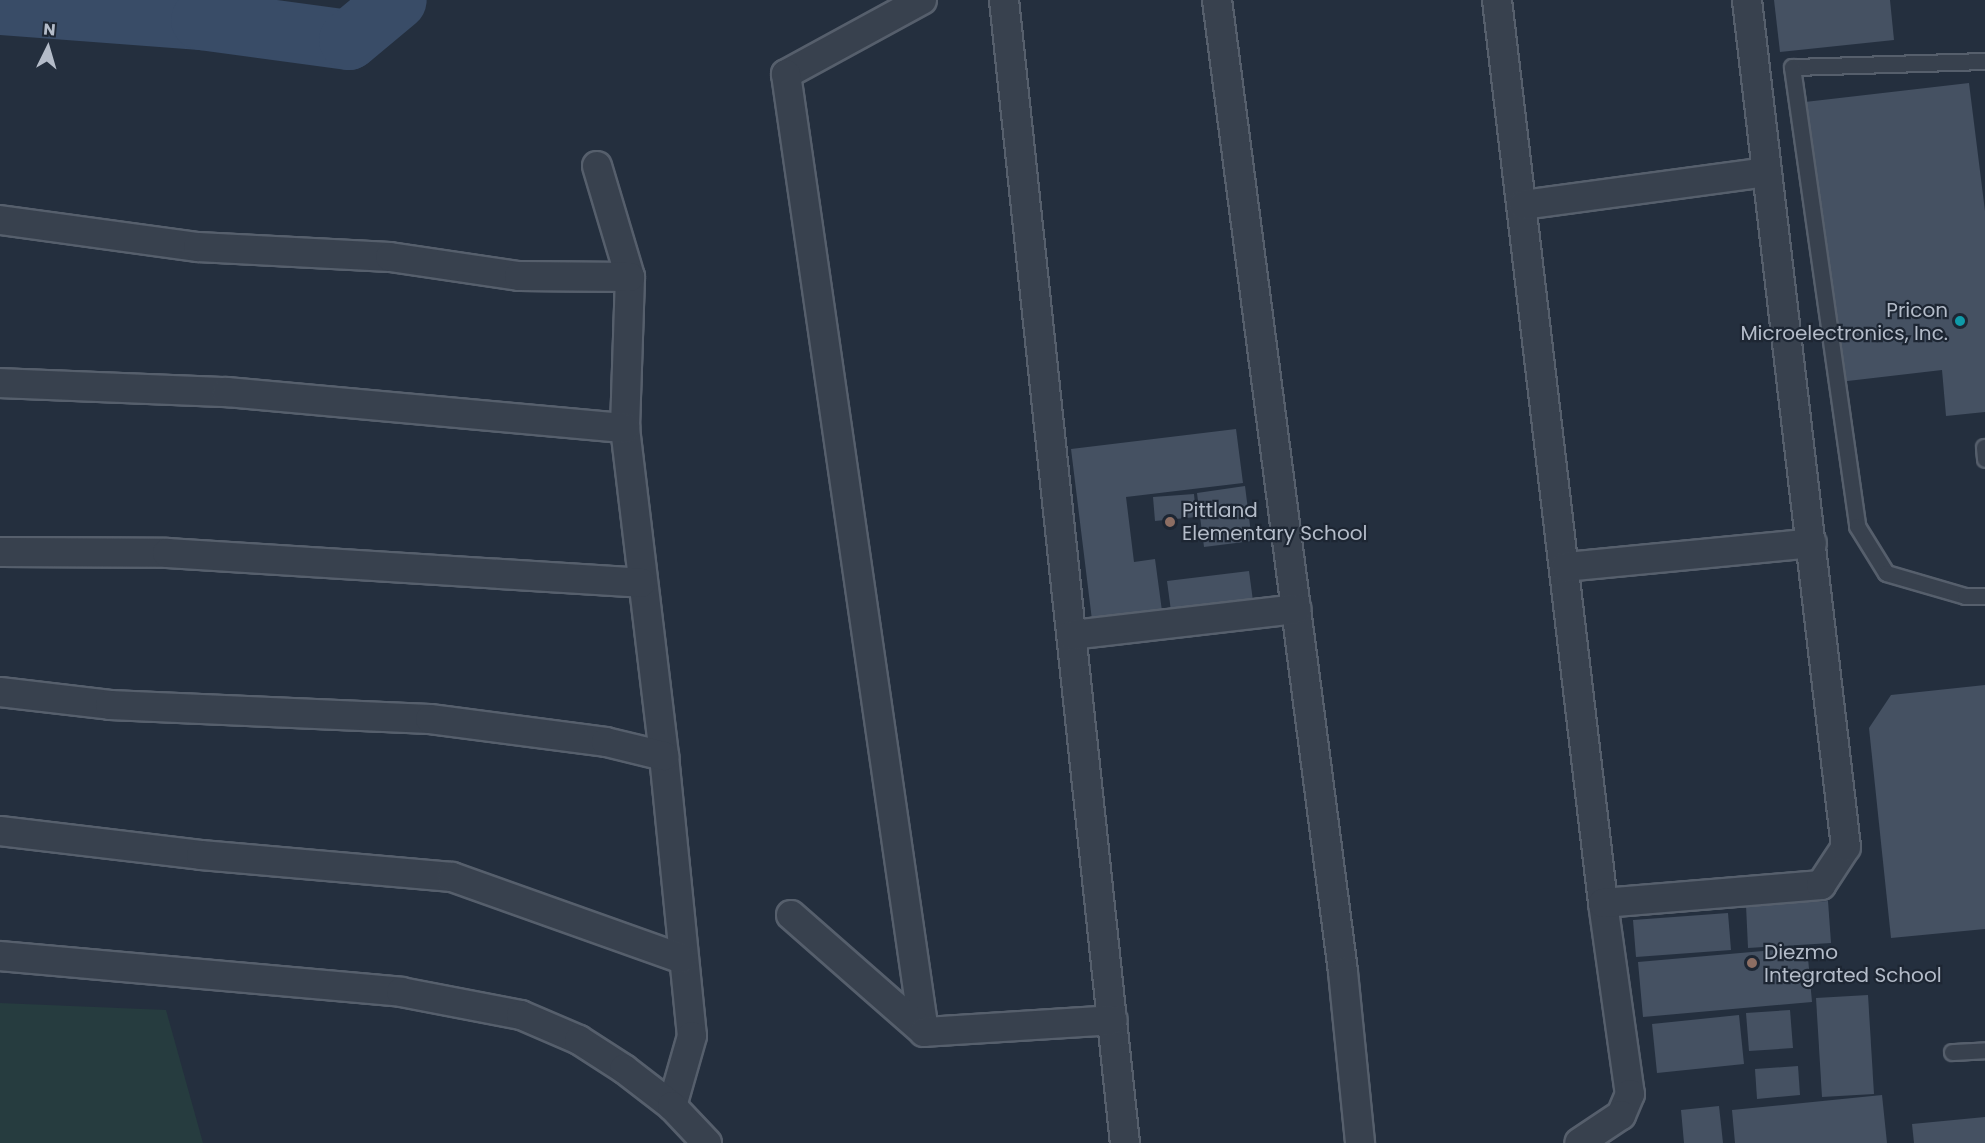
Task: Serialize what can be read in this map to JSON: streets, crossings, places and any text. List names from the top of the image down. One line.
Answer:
{"places":["Pricon Microelectronics, Inc.","Pittland Elementary School","Diezmo Integrated School"],"north":"top"}
